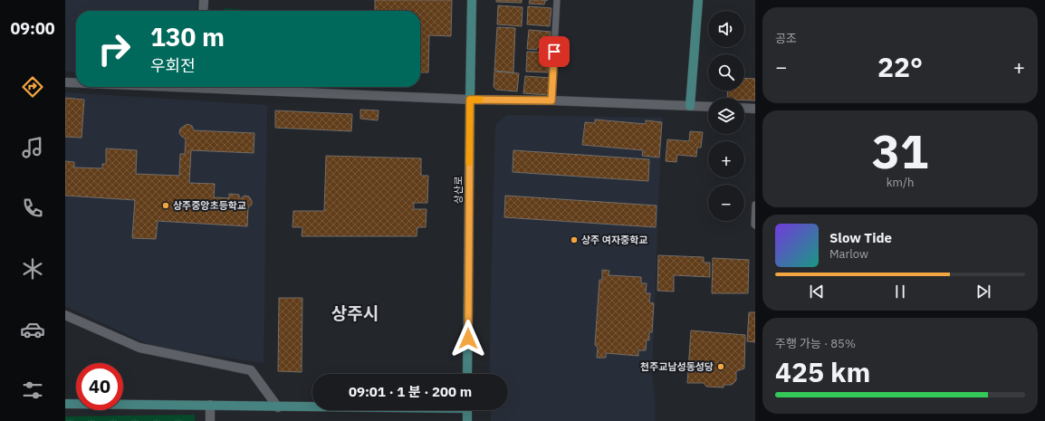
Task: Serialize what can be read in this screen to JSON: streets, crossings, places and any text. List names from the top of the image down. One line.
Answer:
{"streets":{"street":["상산로"]},"districts":["상주시"],"places":["상주중앙초등학교","상주 여자중학교","천주교남성동성당"],"page":{"tabs":"09:00","tile":["공조",["31","km/h"],["주행 가능 · 85%","425 km"]],"map_buttons":["+","−"],"turn":["130 m","우회전"],"heat":["−","22°","+"],"song":["Slow Tide","Marlow"],"limit":"40","trip":"09:01 · 1 분 · 200 m"}}
